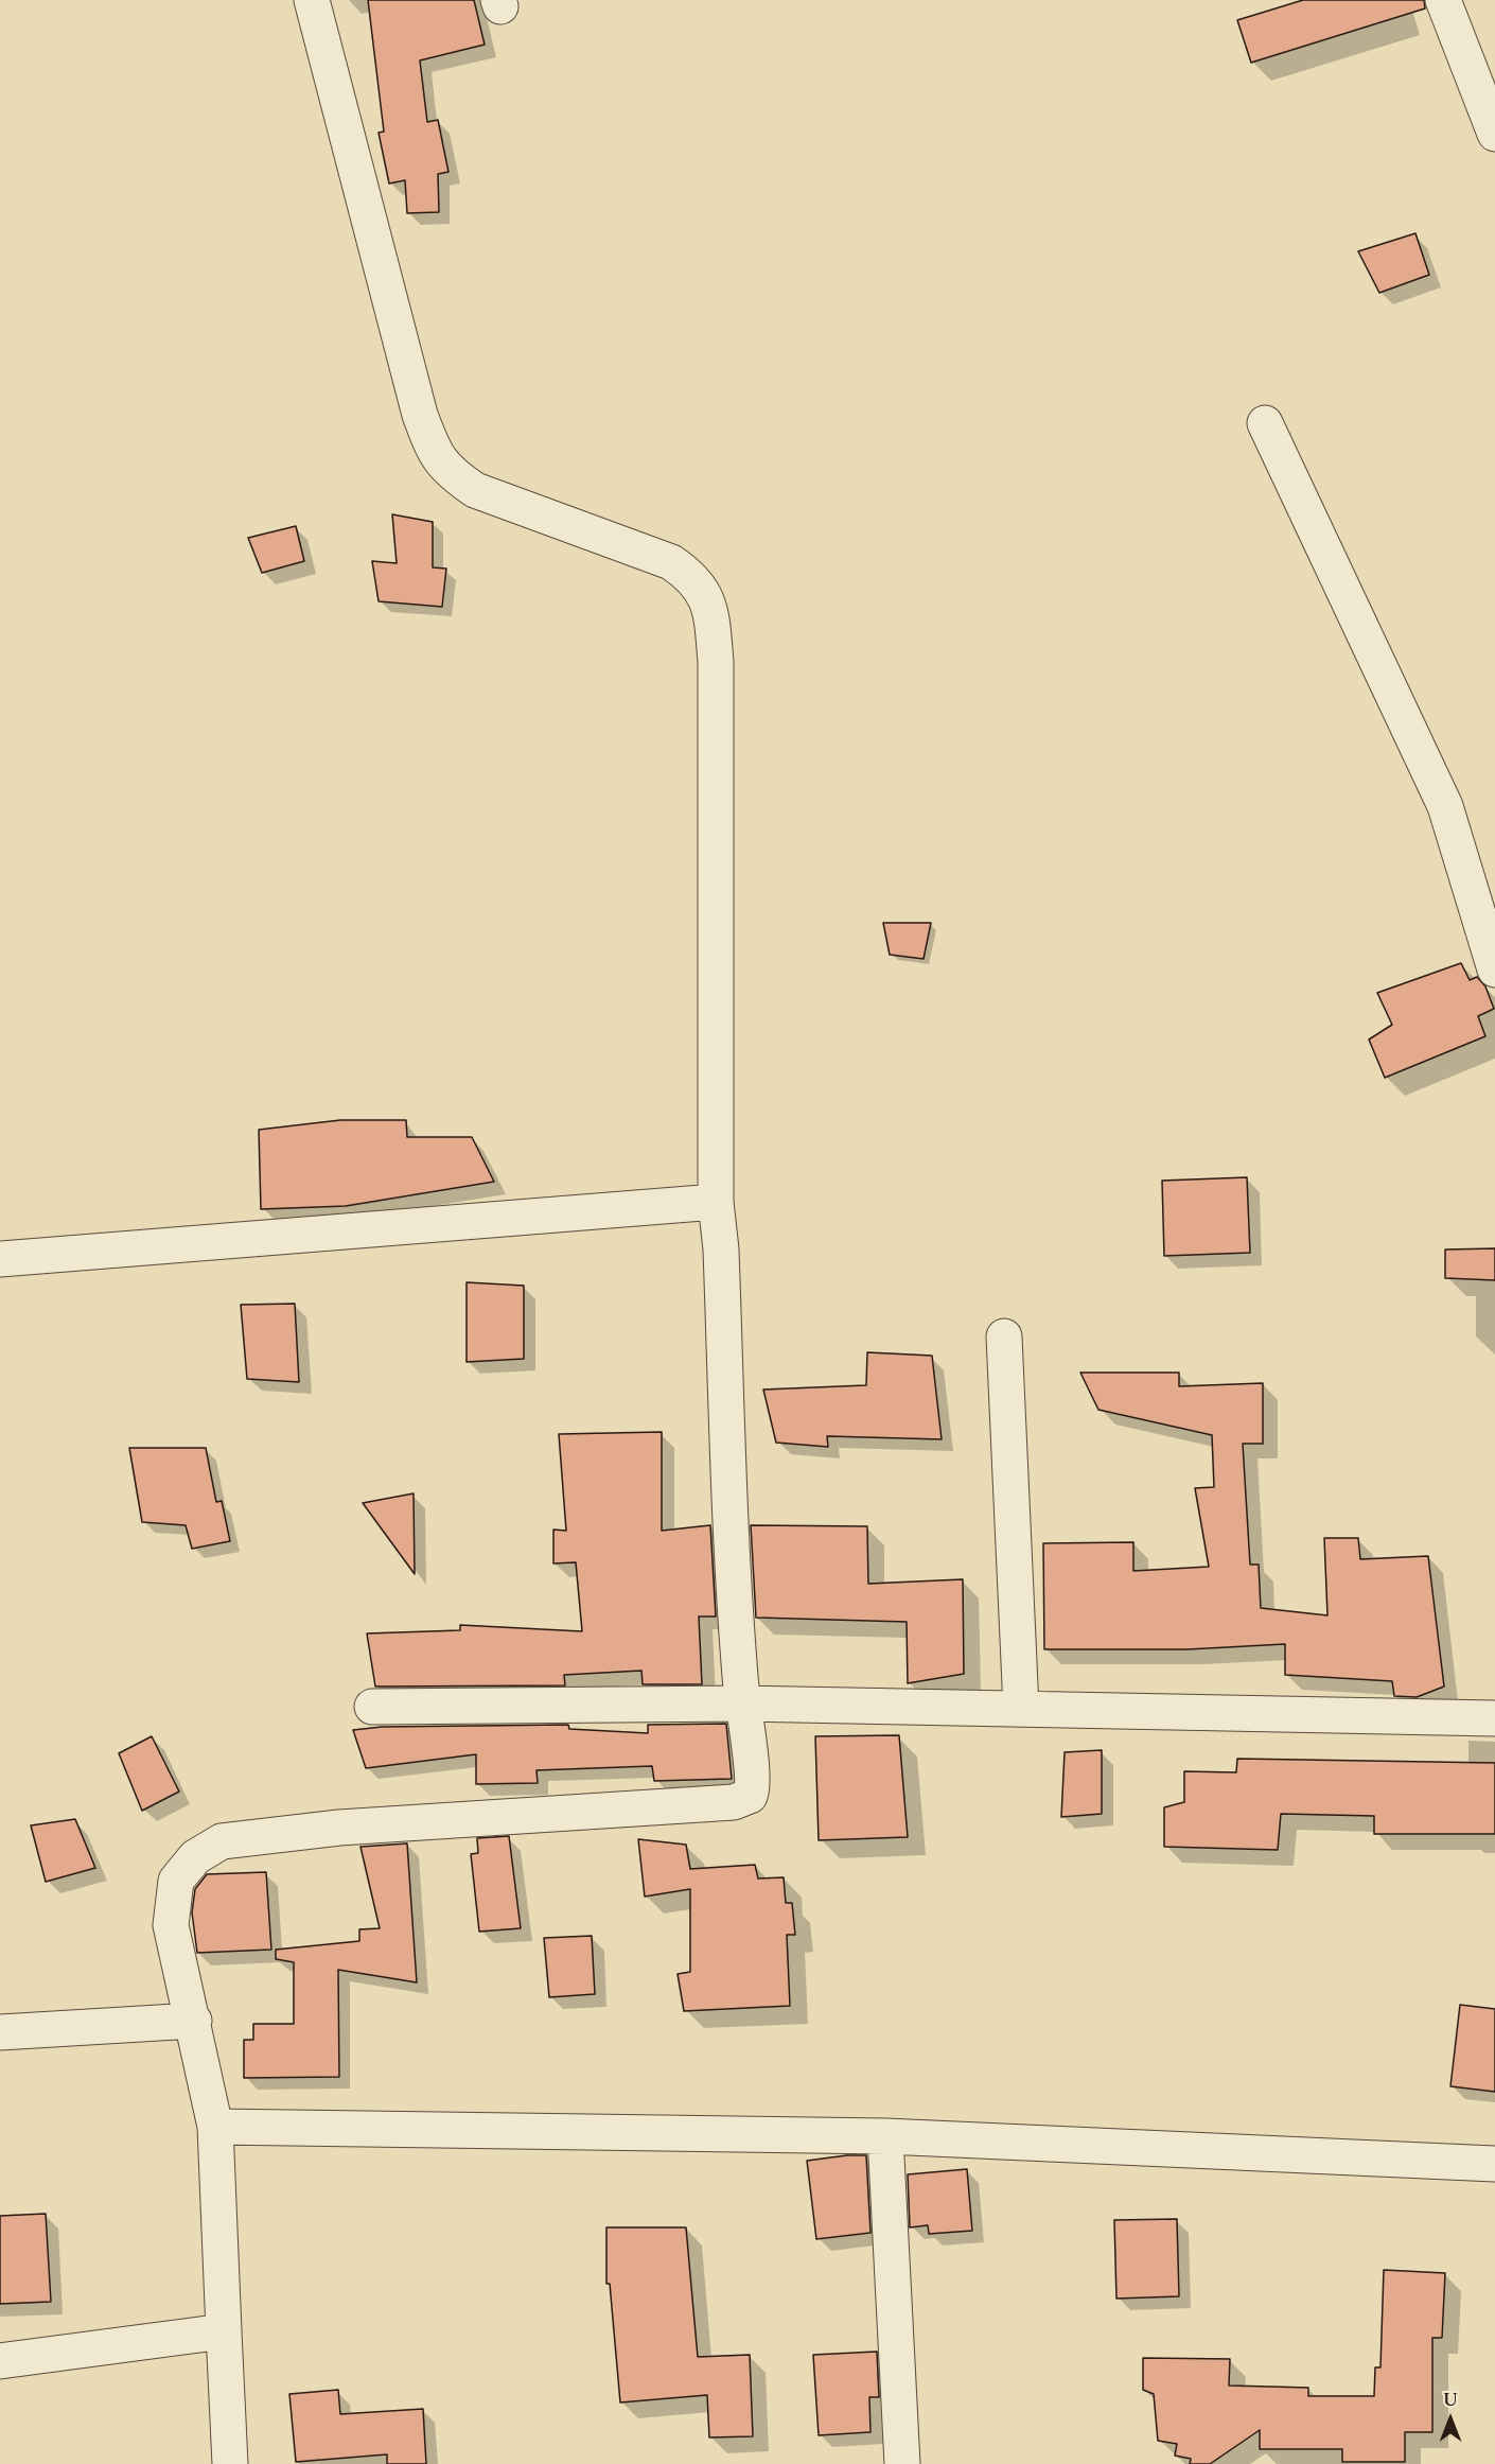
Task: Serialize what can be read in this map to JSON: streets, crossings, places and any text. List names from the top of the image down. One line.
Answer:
{"north":"top"}
